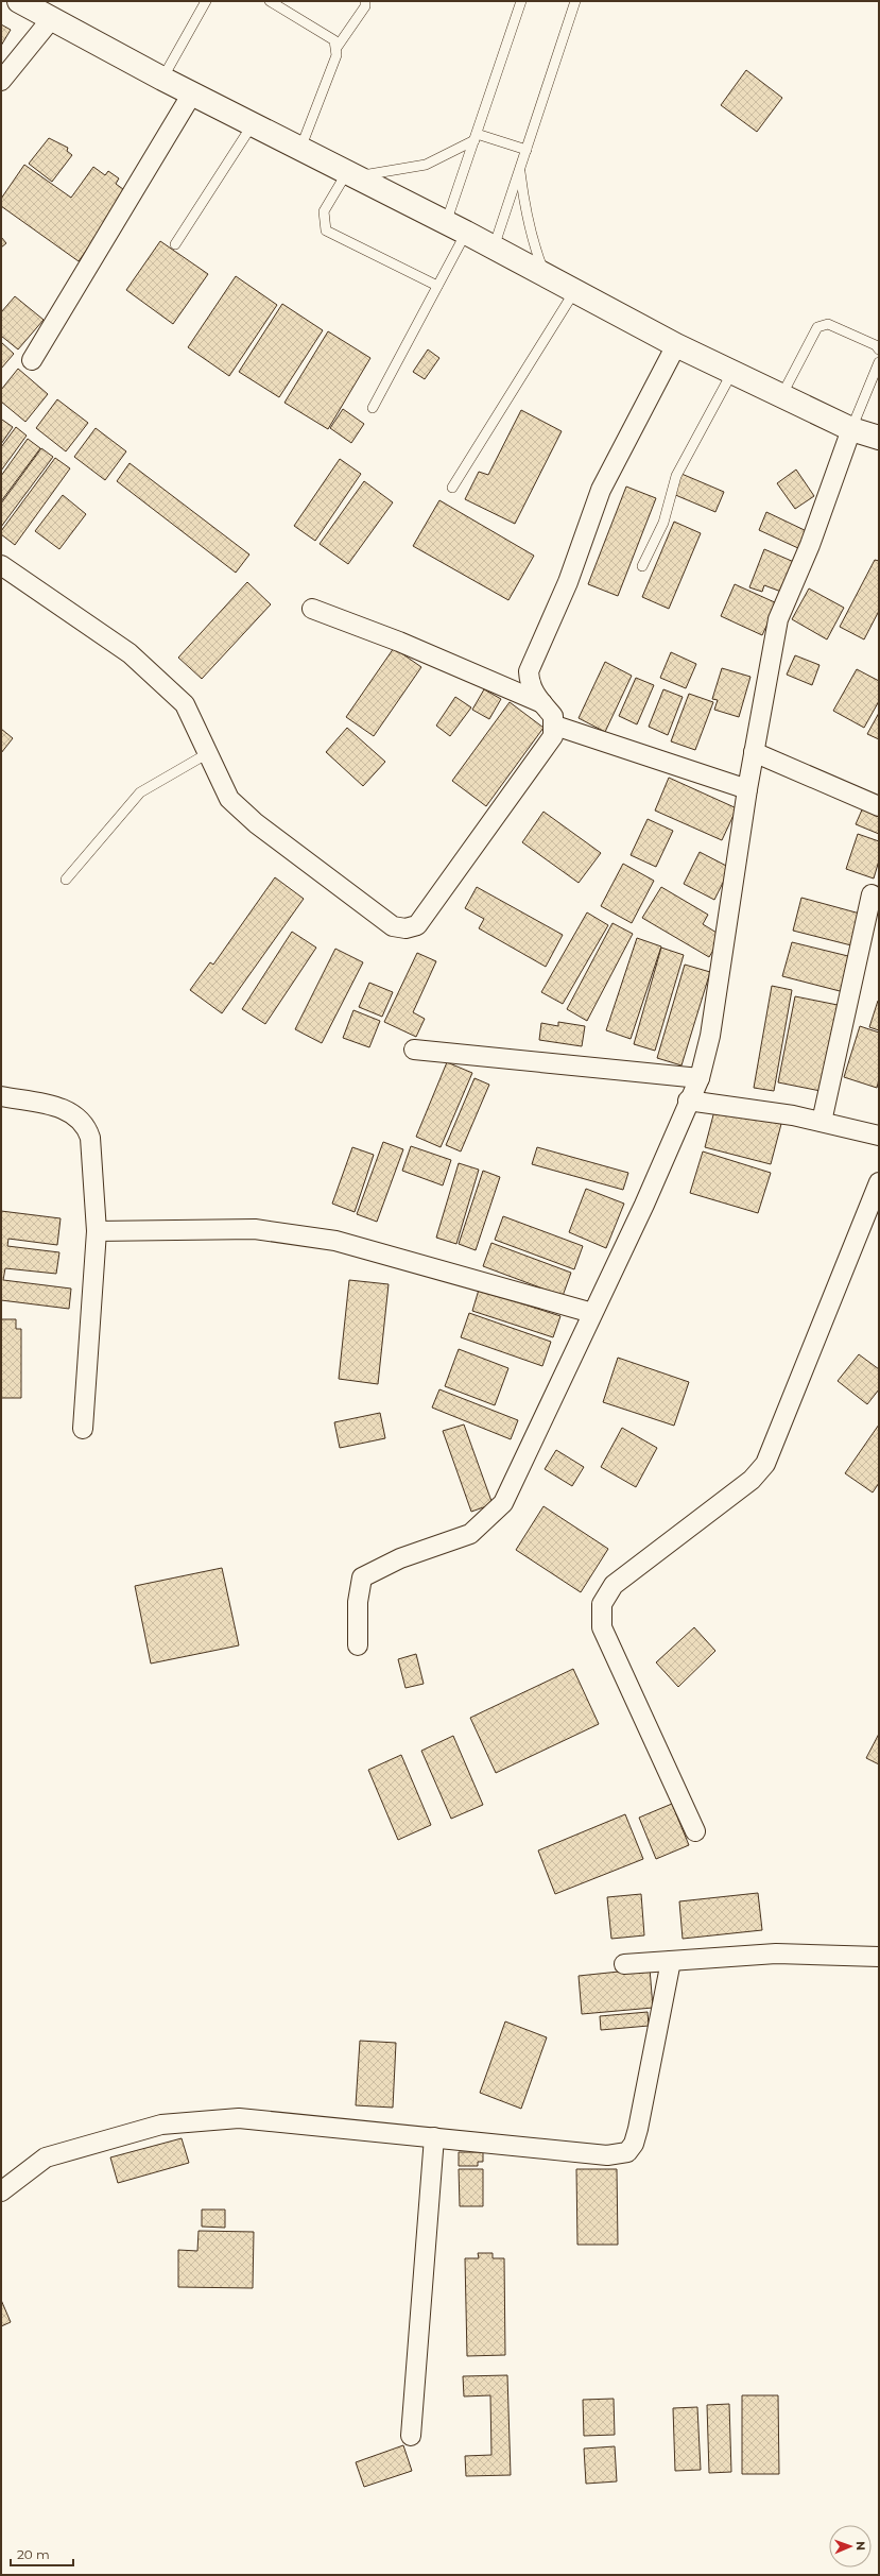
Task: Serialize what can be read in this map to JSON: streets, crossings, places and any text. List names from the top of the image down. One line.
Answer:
{"scale_bar":"20 m","north":"right"}
